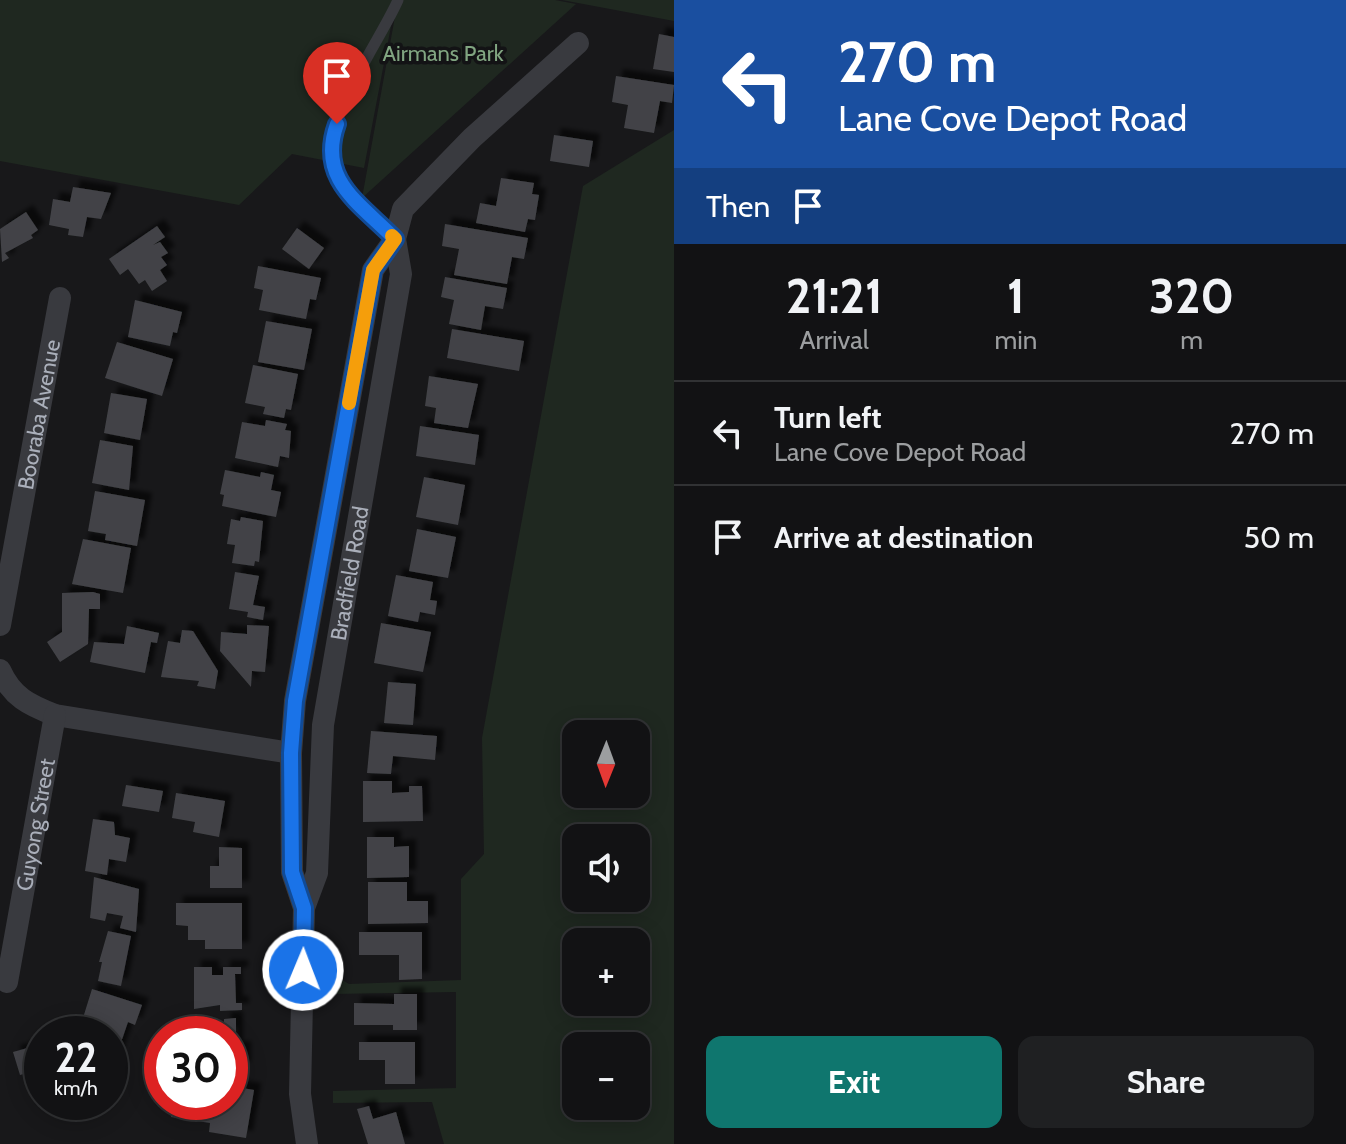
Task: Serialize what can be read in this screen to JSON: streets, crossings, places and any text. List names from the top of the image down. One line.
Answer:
{"streets":{"street":["Booraba Avenue","Bradfield Road","Guyong Street"]},"parks":["Airmans Park"],"north":"bottom","page":{"turn":["270 m","Lane Cove Depot Road"],"then":"Then","eta":["21:21","Arrival","1","min","320","m"],"list":[{"name":"Turn left","note":"Lane Cove Depot Road","value":"270 m"},{"name":"Arrive at destination","value":"50 m"}],"map_buttons":["+","−"],"speed":"22 km/h","limit":"30","buttons":["Exit","Share"]}}
